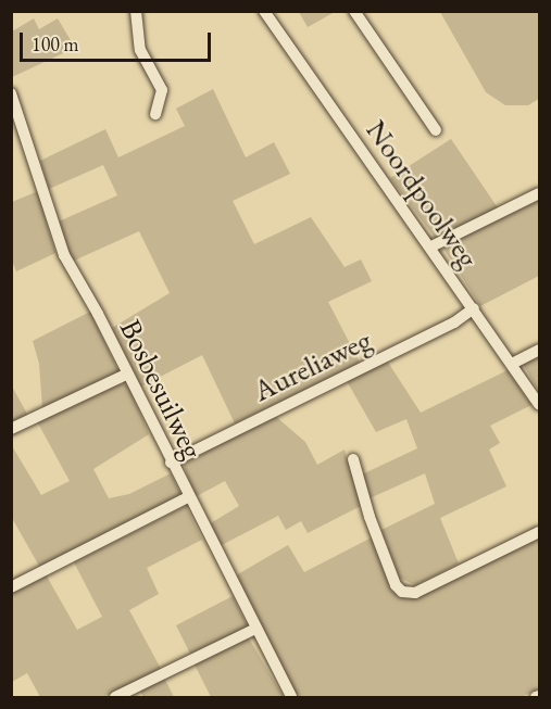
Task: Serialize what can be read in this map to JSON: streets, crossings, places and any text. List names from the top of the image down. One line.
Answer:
{"streets":{"street":["Noordpoolweg","Aureliaweg","Bosbesuilweg"]},"crossings":[["Noordpoolweg","Aureliaweg"],["Aureliaweg","Bosbesuilweg"]],"scale_bar":"100 m"}
